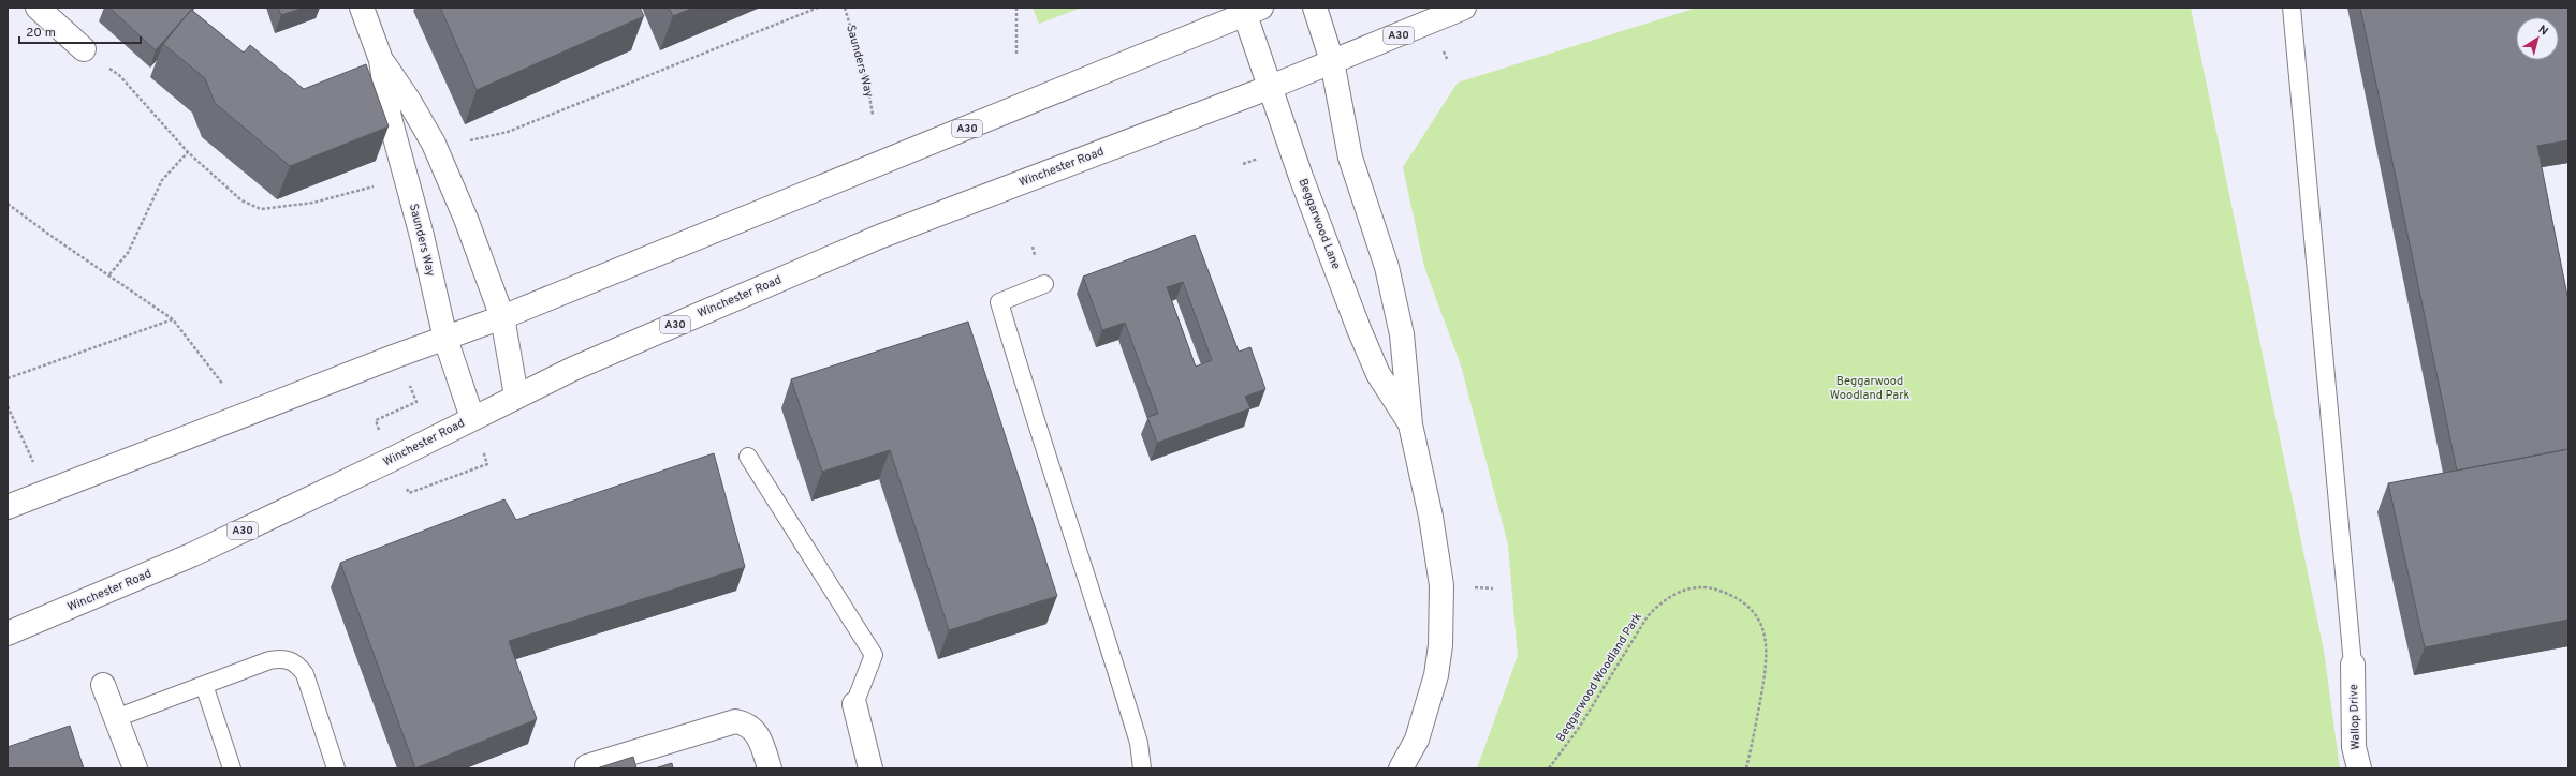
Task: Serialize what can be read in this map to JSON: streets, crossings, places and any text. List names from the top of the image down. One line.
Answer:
{"streets":{"main road":["A30","Saunders Way","Winchester Road","Beggarwood Lane","Wallop Drive"],"path":["Beggarwood Woodland Park"]},"crossings":[["A30","Saunders Way"],["A30","Beggarwood Lane"],["Saunders Way","Winchester Road"],["Winchester Road","Beggarwood Lane"]],"parks":["Beggarwood Woodland Park"],"scale_bar":"20 m","north":"top right"}
